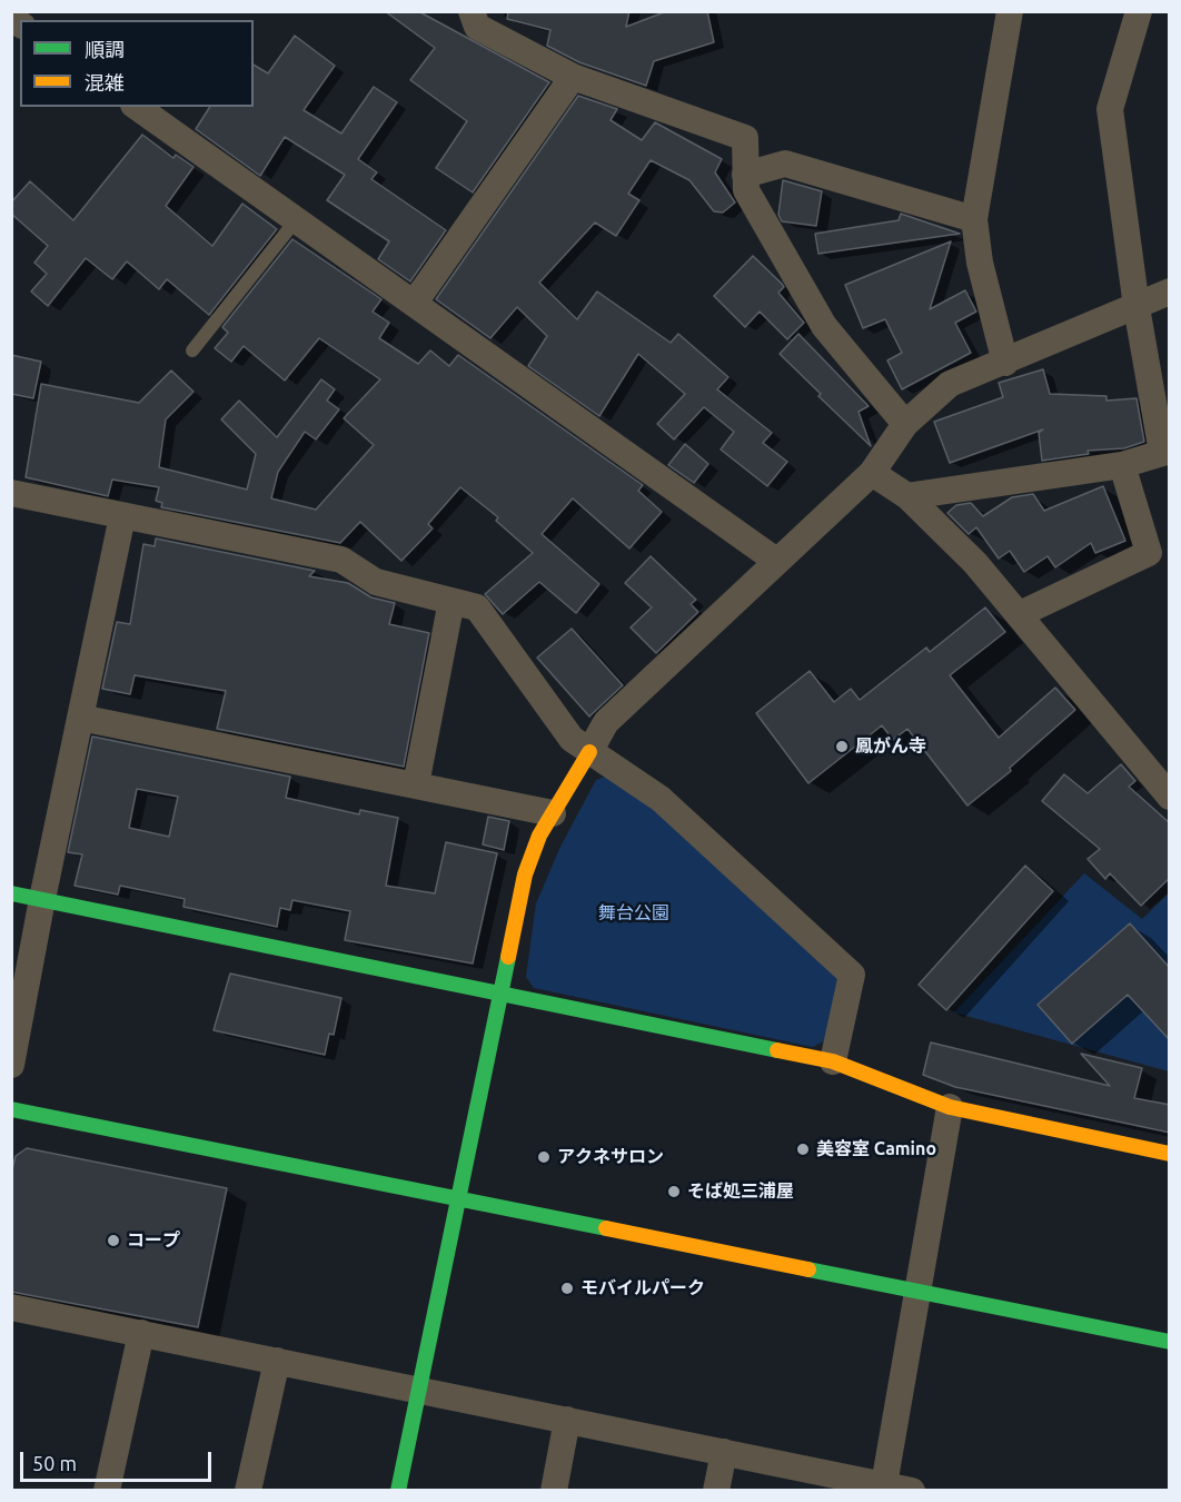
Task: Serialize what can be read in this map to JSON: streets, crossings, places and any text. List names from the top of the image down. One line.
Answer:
{"parks":["舞台公園"],"places":["鳳がん寺","美容室 Camino","アクネサロン","そば処三浦屋","コープ","モバイルパーク"],"legend":["順調","混雑"],"scale_bar":"50 m"}
